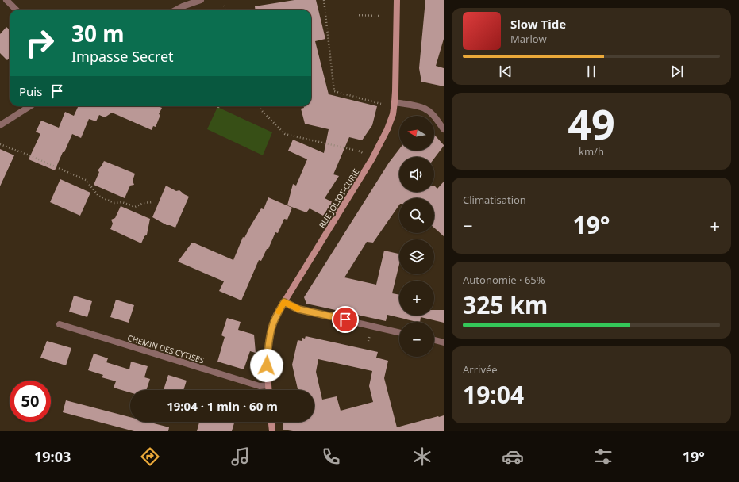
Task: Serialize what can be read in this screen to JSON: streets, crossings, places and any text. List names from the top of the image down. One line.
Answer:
{"streets":{"main road":["RUE JOLIOT-CURIE"],"street":["CHEMIN DES CYTISES"]},"crossings":[["RUE JOLIOT-CURIE","CHEMIN DES CYTISES"]],"north":"left","page":{"turn":["30 m","Impasse Secret"],"song":["Slow Tide","Marlow"],"then":"Puis","tile":[["49","km/h"],"Climatisation",["Autonomie · 65%","325 km"],["Arrivée","19:04"]],"map_buttons":["+","−"],"heat":["−","19°","+"],"limit":"50","trip":"19:04 · 1 min · 60 m","tabs":["19:03","19°"]}}
